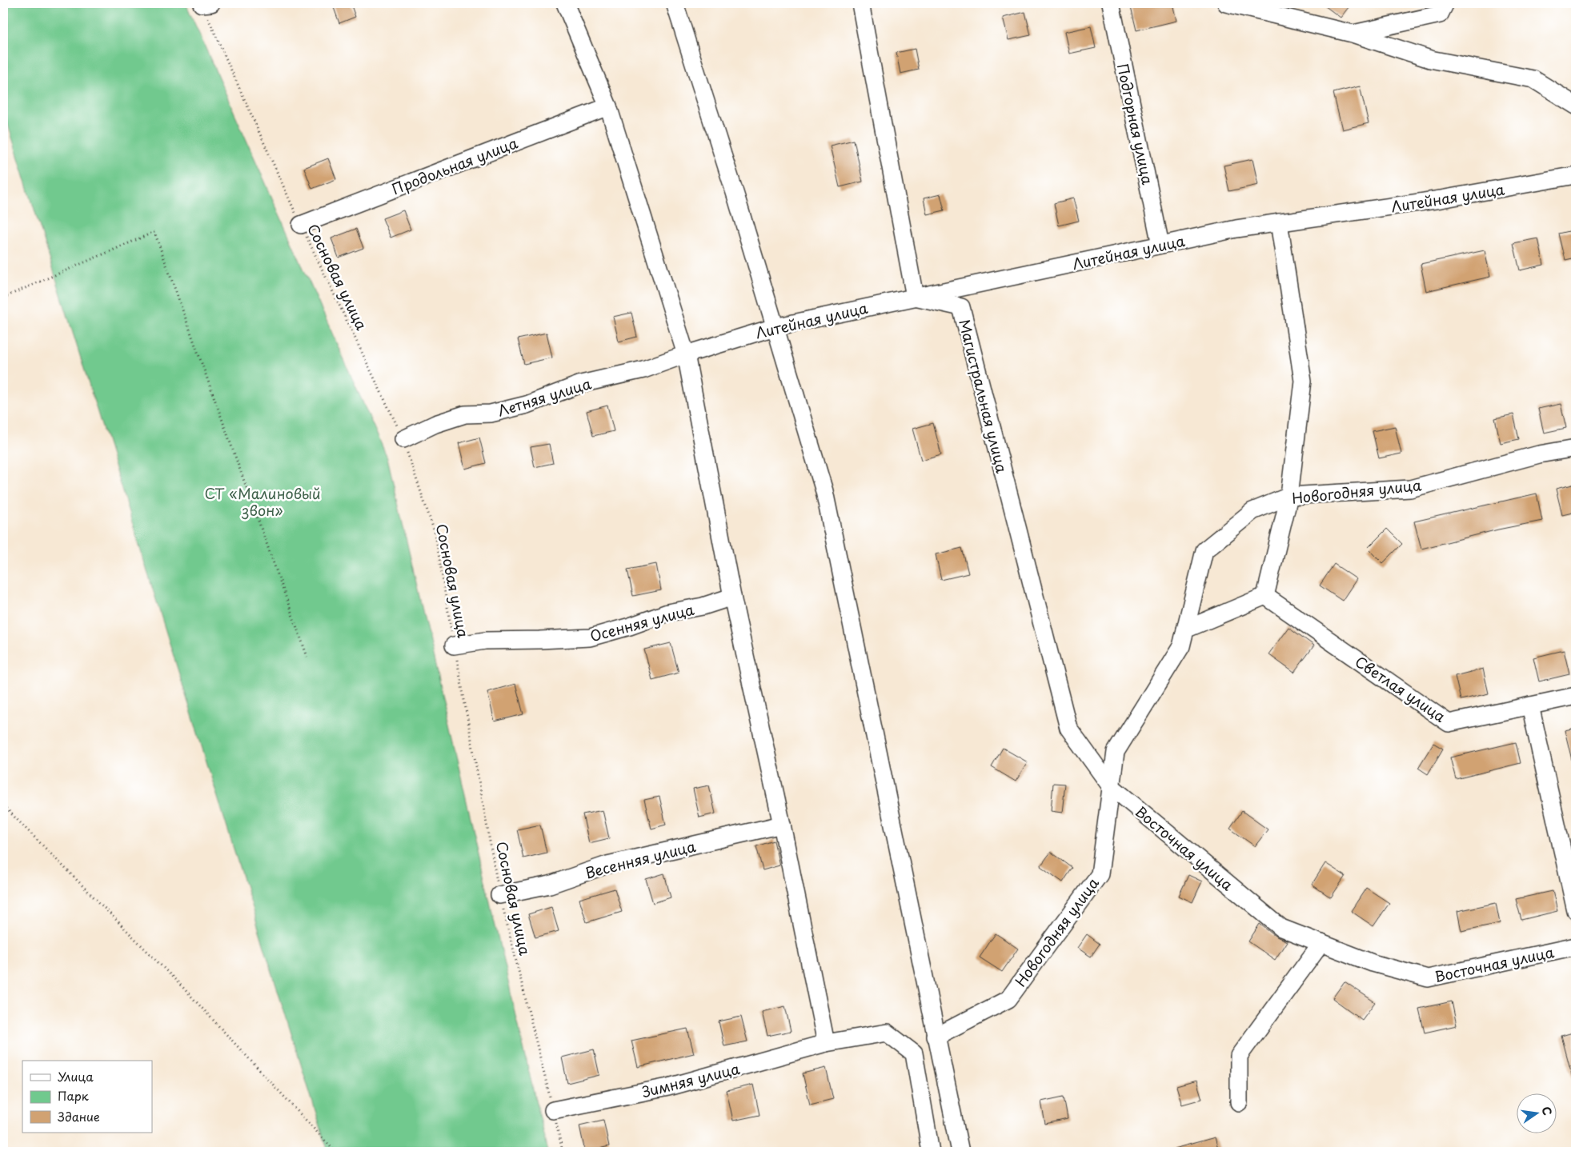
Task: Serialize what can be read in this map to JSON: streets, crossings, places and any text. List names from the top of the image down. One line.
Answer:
{"streets":{"street":["Подгорная улица","Продольная улица","Литейная улица","Магистральная улица","Летняя улица","Новогодняя улица","Осенняя улица","Светлая улица","Восточная улица","Весенняя улица","Зимняя улица"],"path":["Сосновая улица"]},"crossings":[["Подгорная улица","Литейная улица"],["Продольная улица","Сосновая улица"],["Литейная улица","Магистральная улица"],["Литейная улица","Летняя улица"],["Сосновая улица","Летняя улица"],["Сосновая улица","Осенняя улица"],["Сосновая улица","Весенняя улица"],["Сосновая улица","Зимняя улица"],["Магистральная улица","Восточная улица"],["Новогодняя улица","Восточная улица"]],"parks":["СТ «Малиновый звон»"],"legend":["Улица","Парк","Здание"],"north":"right"}
